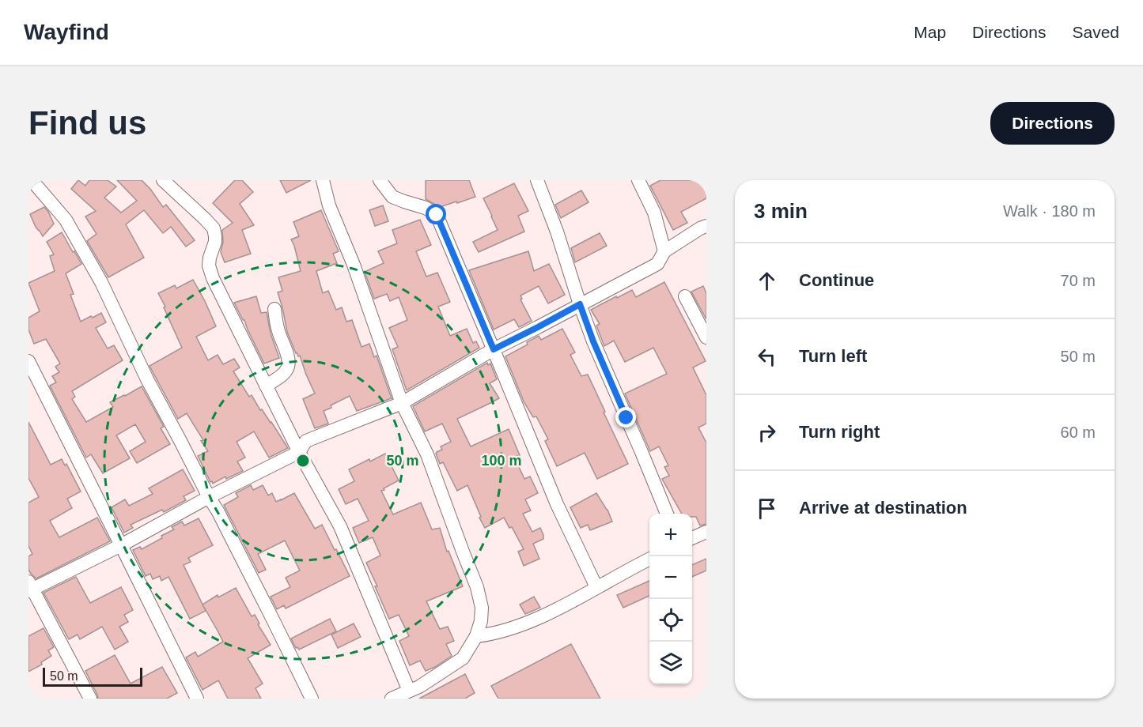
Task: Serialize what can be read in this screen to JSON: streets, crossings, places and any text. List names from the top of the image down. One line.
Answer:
{"scale_bar":"50 m","page":{"header":"Wayfind","nav":["Map","Directions","Saved"],"buttons":"Directions","title":"Find us","heading":["3 min","Walk · 180 m"],"list":[["Continue","70 m"],["Turn left","50 m"],["Turn right","60 m"],"Arrive at destination"],"map_buttons":["+","−"],"scale":"50 m"},"rings":["50 m","100 m"]}
